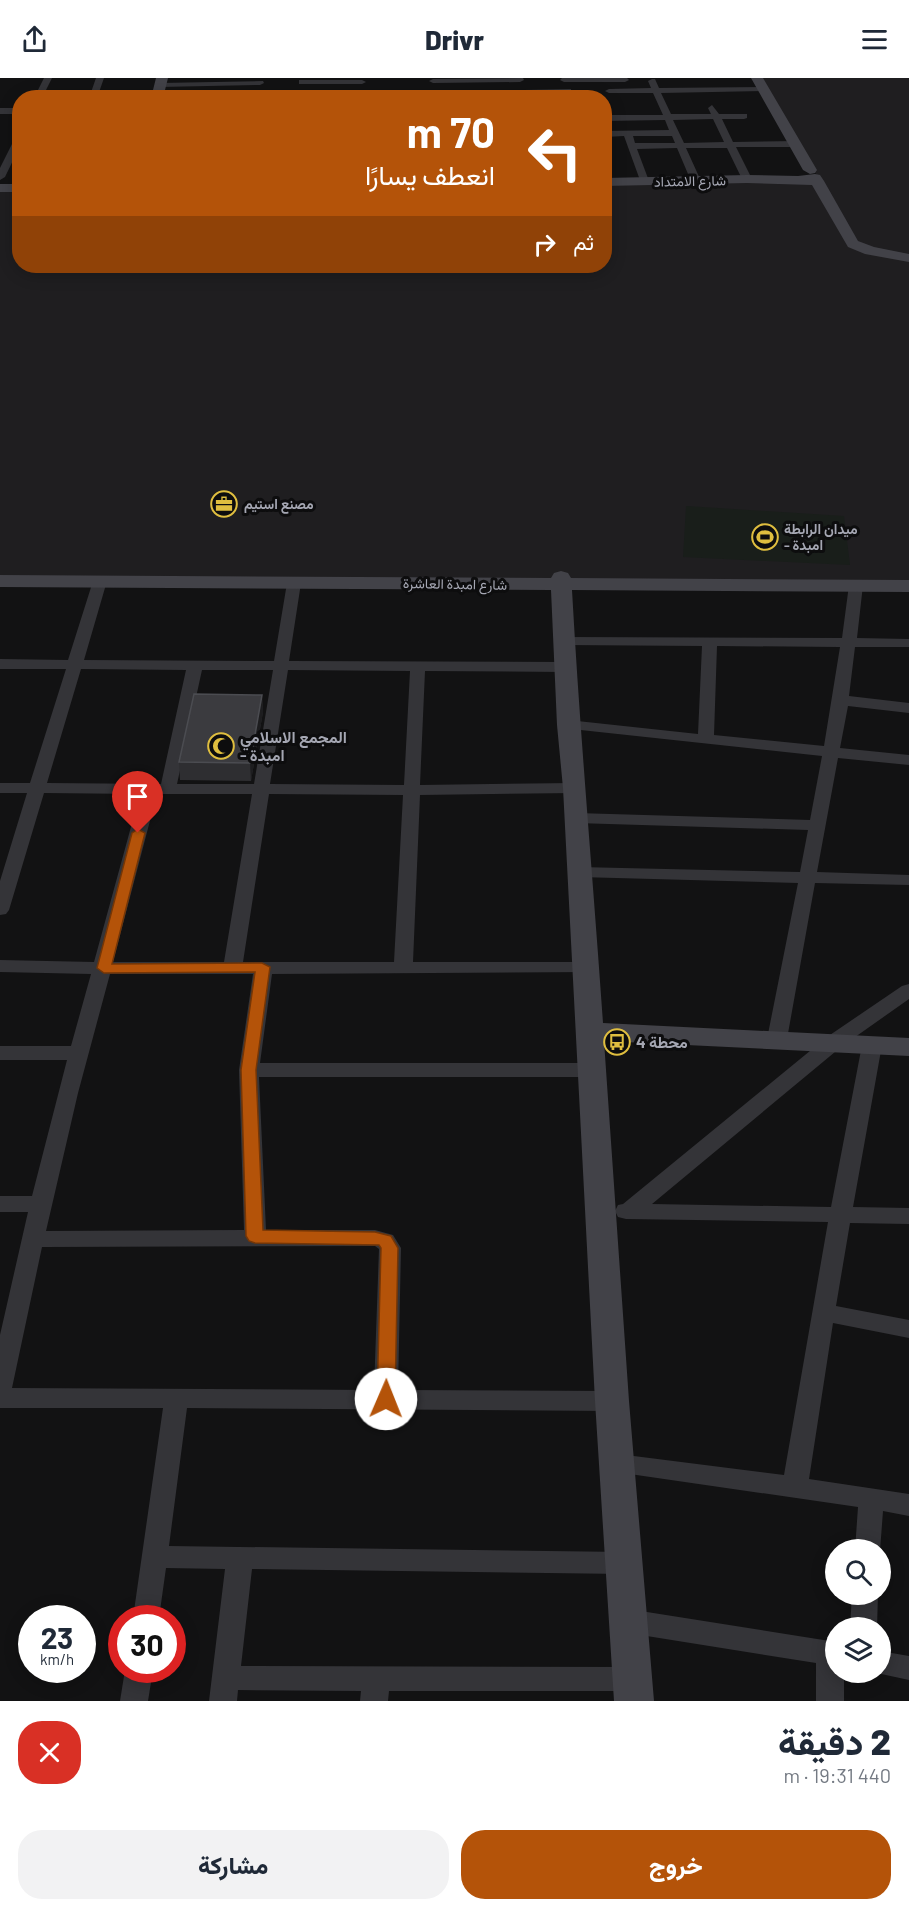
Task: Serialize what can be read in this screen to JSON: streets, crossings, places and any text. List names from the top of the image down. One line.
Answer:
{"streets":{"street":["شارع الامتداد","شارع امبدة العاشرة"]},"places":{"office":["مصنع استيم"],"sports":["ميدان الرابطة - امبدة"],"mosque":["المجمع الاسلامي - امبدة"],"bus stop":["محطة 4"]},"page":{"header":"Drivr","turn":["70 m","انعطف يسارًا"],"then":"ثم","speed":"23 km/h","limit":"30","heading":["2 دقيقة","440 m · 19:31"],"buttons":["خروج","مشاركة"]}}
